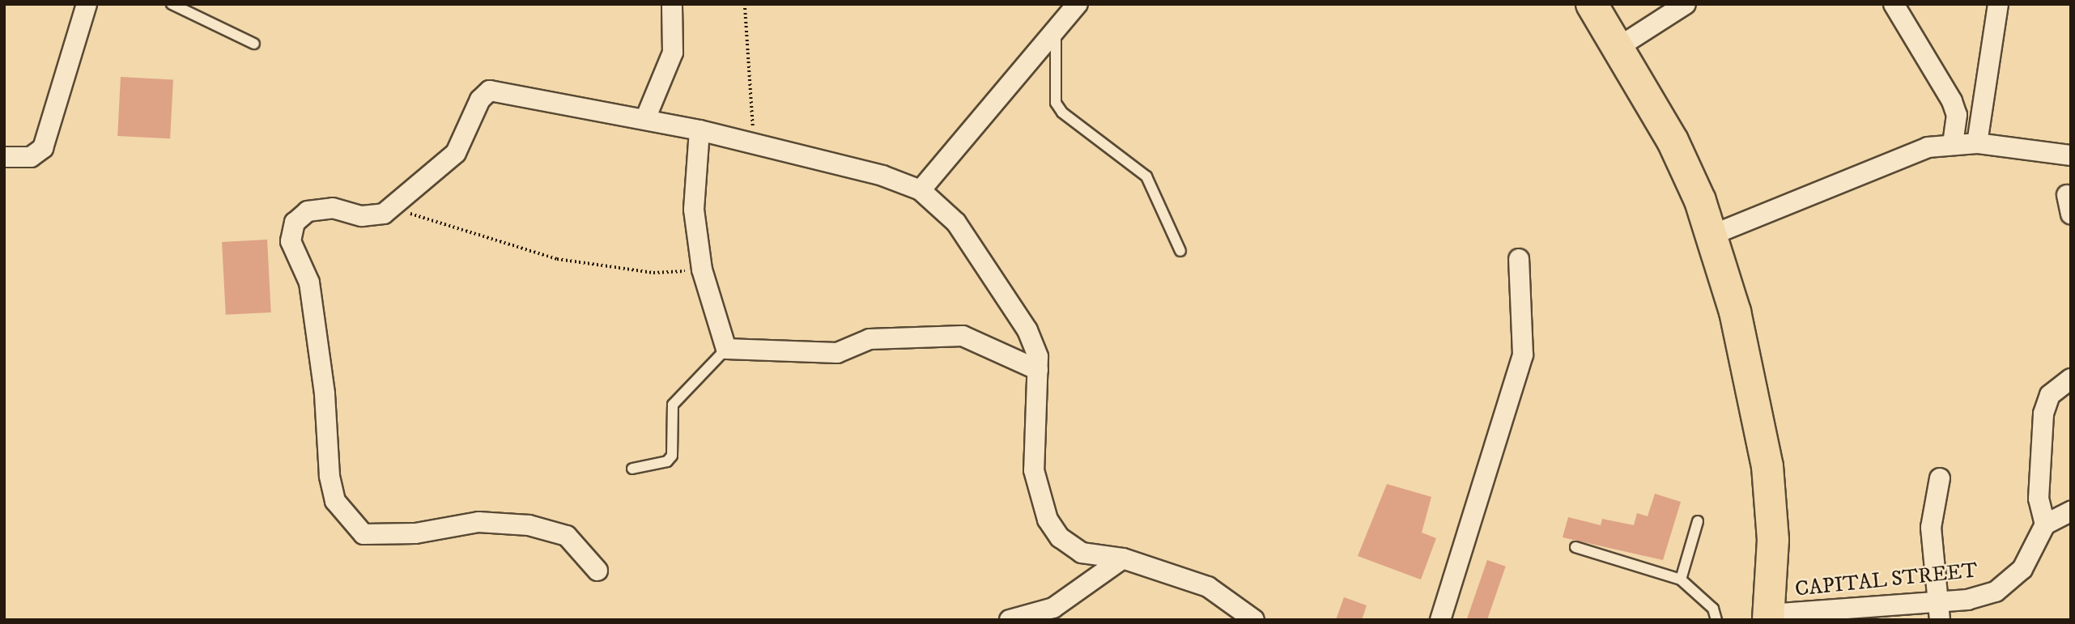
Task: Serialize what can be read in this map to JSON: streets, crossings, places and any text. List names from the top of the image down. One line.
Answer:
{"streets":{"street":["CAPITAL STREET"]}}
